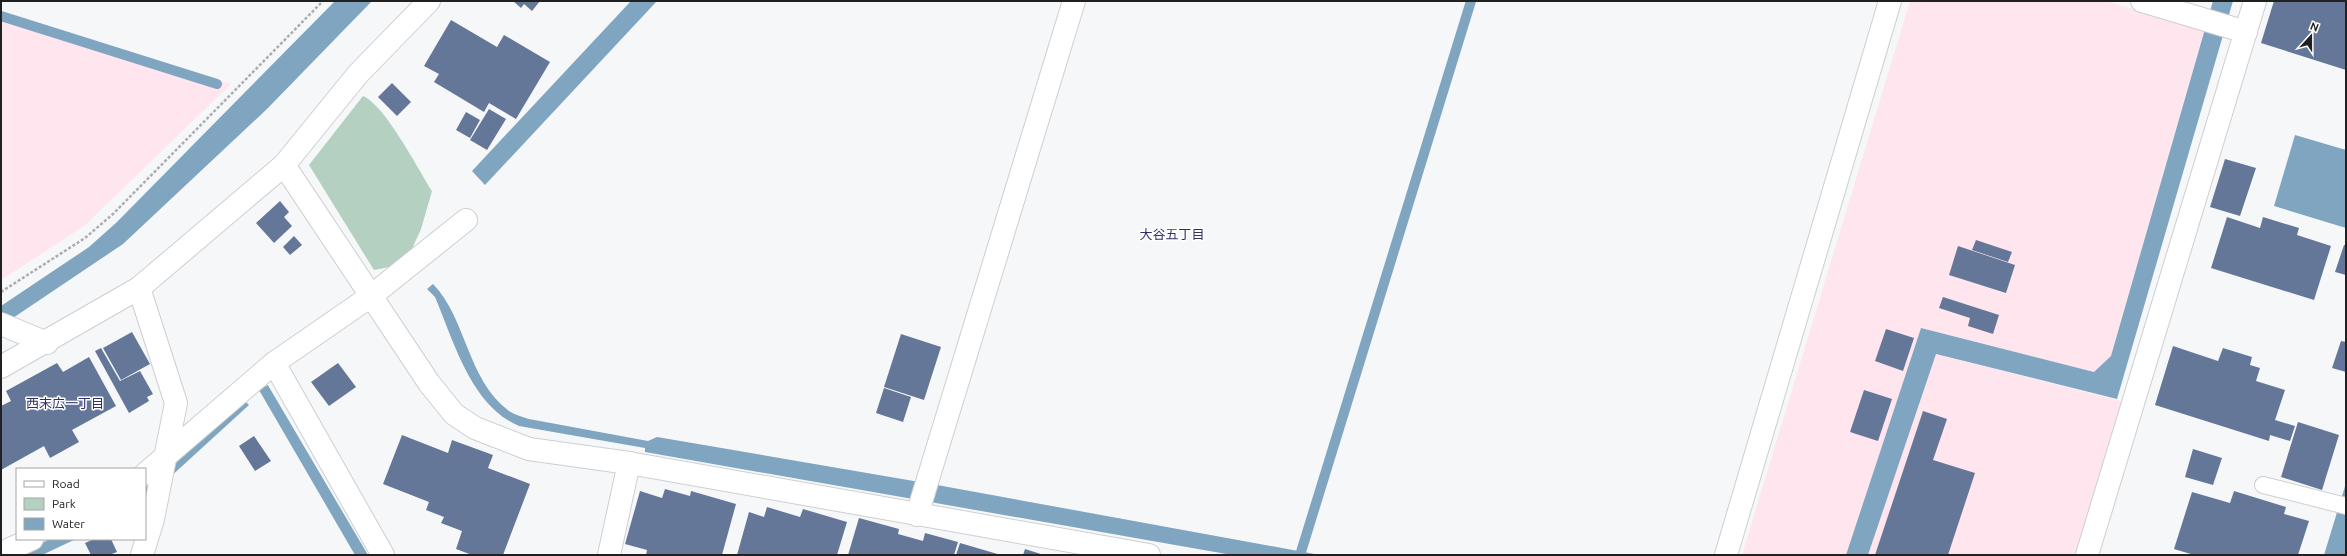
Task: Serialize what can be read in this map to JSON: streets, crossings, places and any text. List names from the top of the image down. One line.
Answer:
{"districts":["大谷五丁目","西末広一丁目"],"legend":["Road","Park","Water"],"north":"top"}
